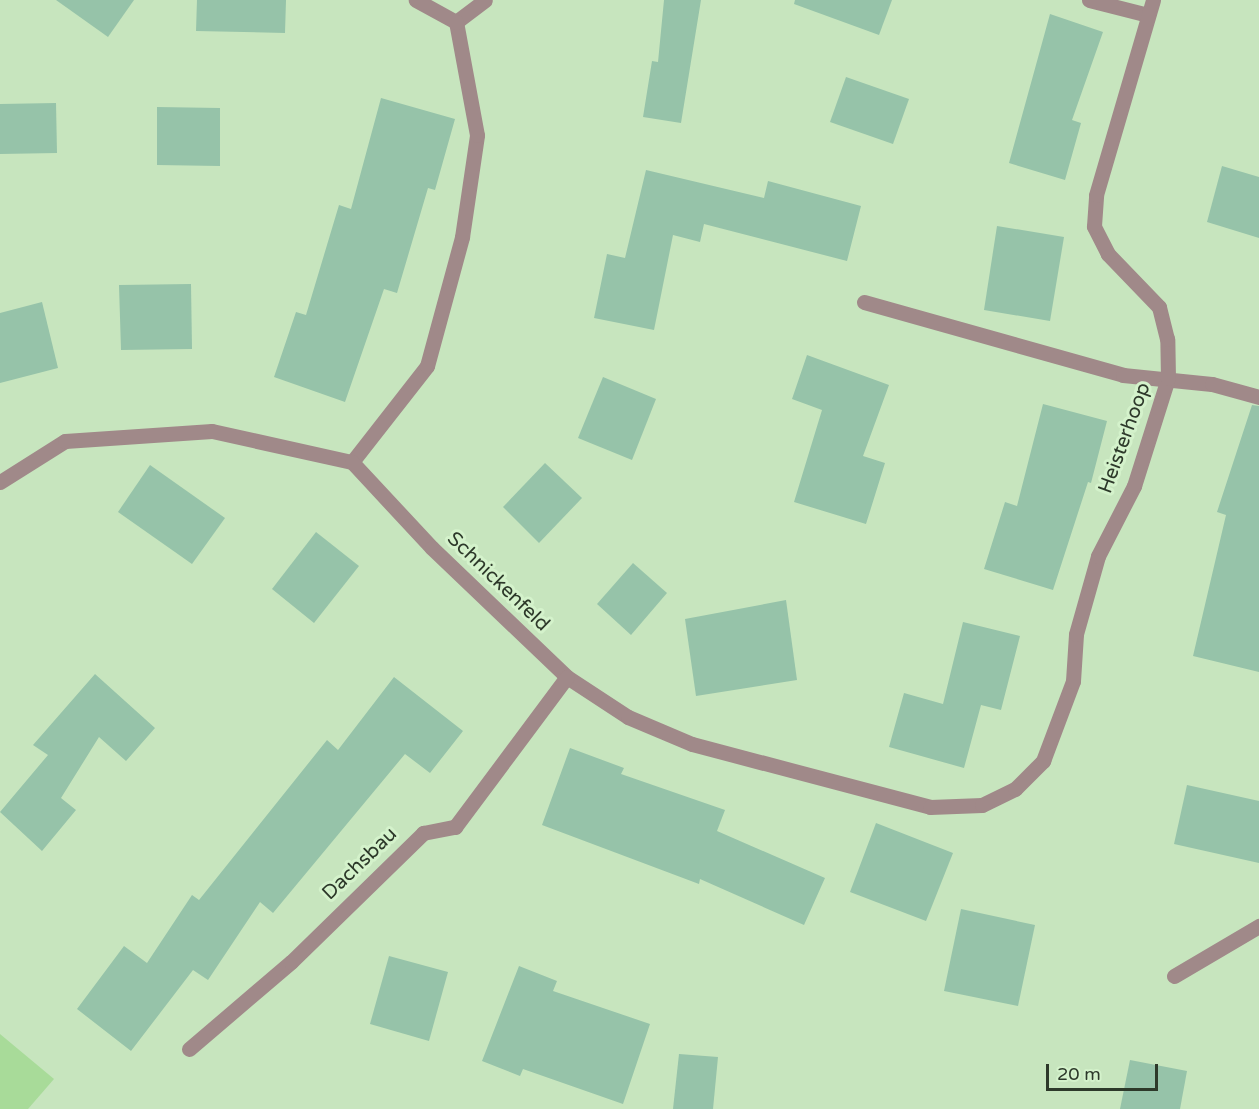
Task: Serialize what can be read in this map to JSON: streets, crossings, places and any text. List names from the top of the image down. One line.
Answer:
{"streets":{"street":["Heisterhoop","Schnickenfeld","Dachsbau"]},"crossings":[["Heisterhoop","Schnickenfeld"],["Schnickenfeld","Dachsbau"]],"scale_bar":"20 m"}
